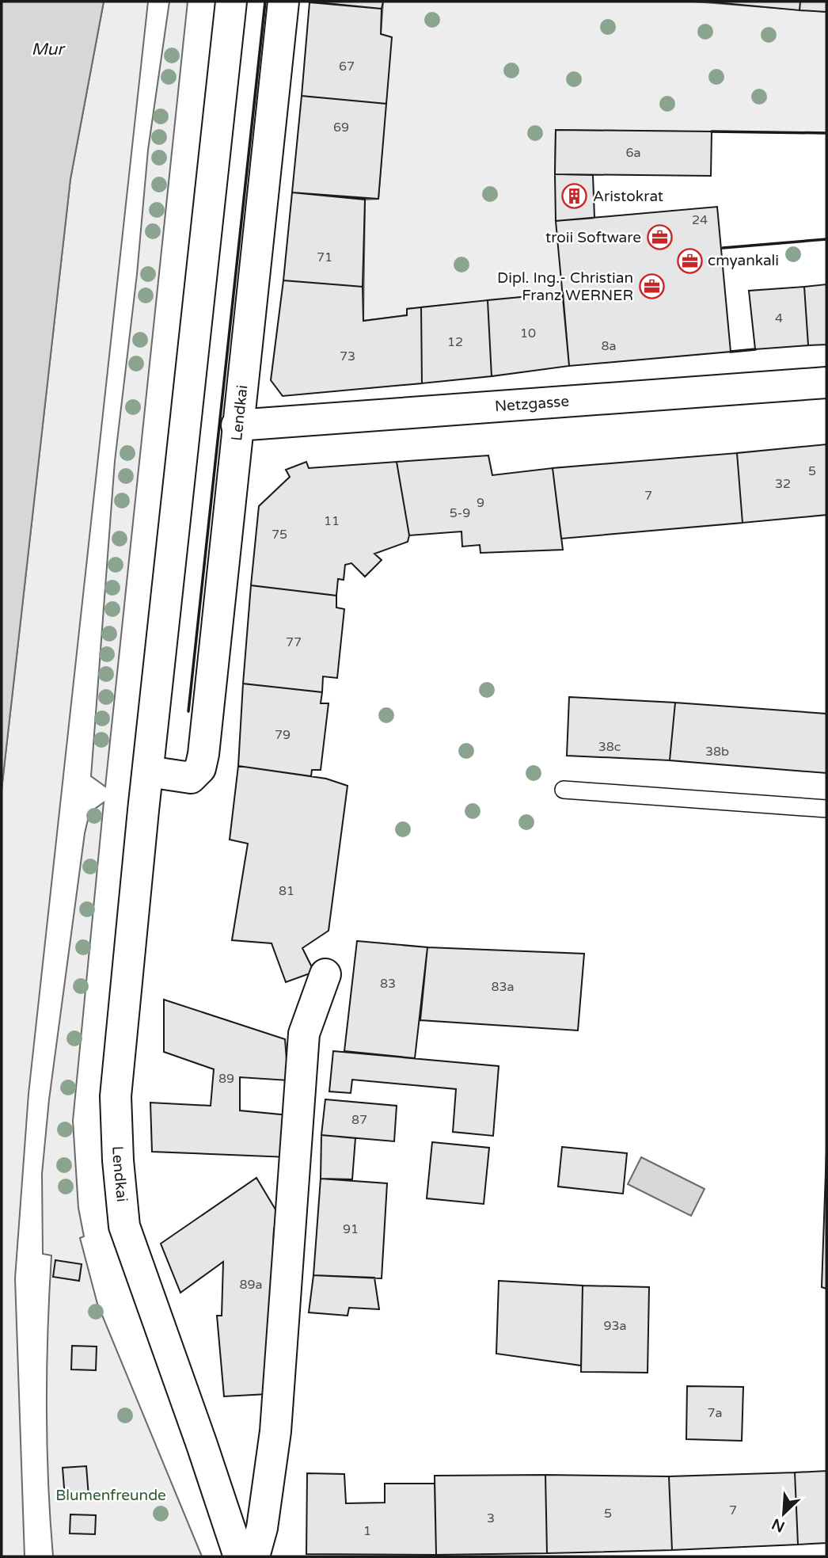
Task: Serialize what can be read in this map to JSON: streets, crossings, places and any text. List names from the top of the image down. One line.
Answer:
{"streets":{"street":["Netzgasse","Lendkai"]},"crossings":[["Netzgasse","Lendkai"]],"water":["Mur"],"parks":["Blumenfreunde"],"places":{"building":["Aristokrat"],"office":["troii Software","cmyankali","Dipl. Ing.- Christian Franz WERNER"]},"house_numbers":["67","69","6a","24","71","4","10","12","8a","73","5","32","7","9","5-9","11","75","77","79","38c","38b","81","83","83a","89","87","91","89a","93a","7a","7","5","3","1"],"north":"bottom left"}
